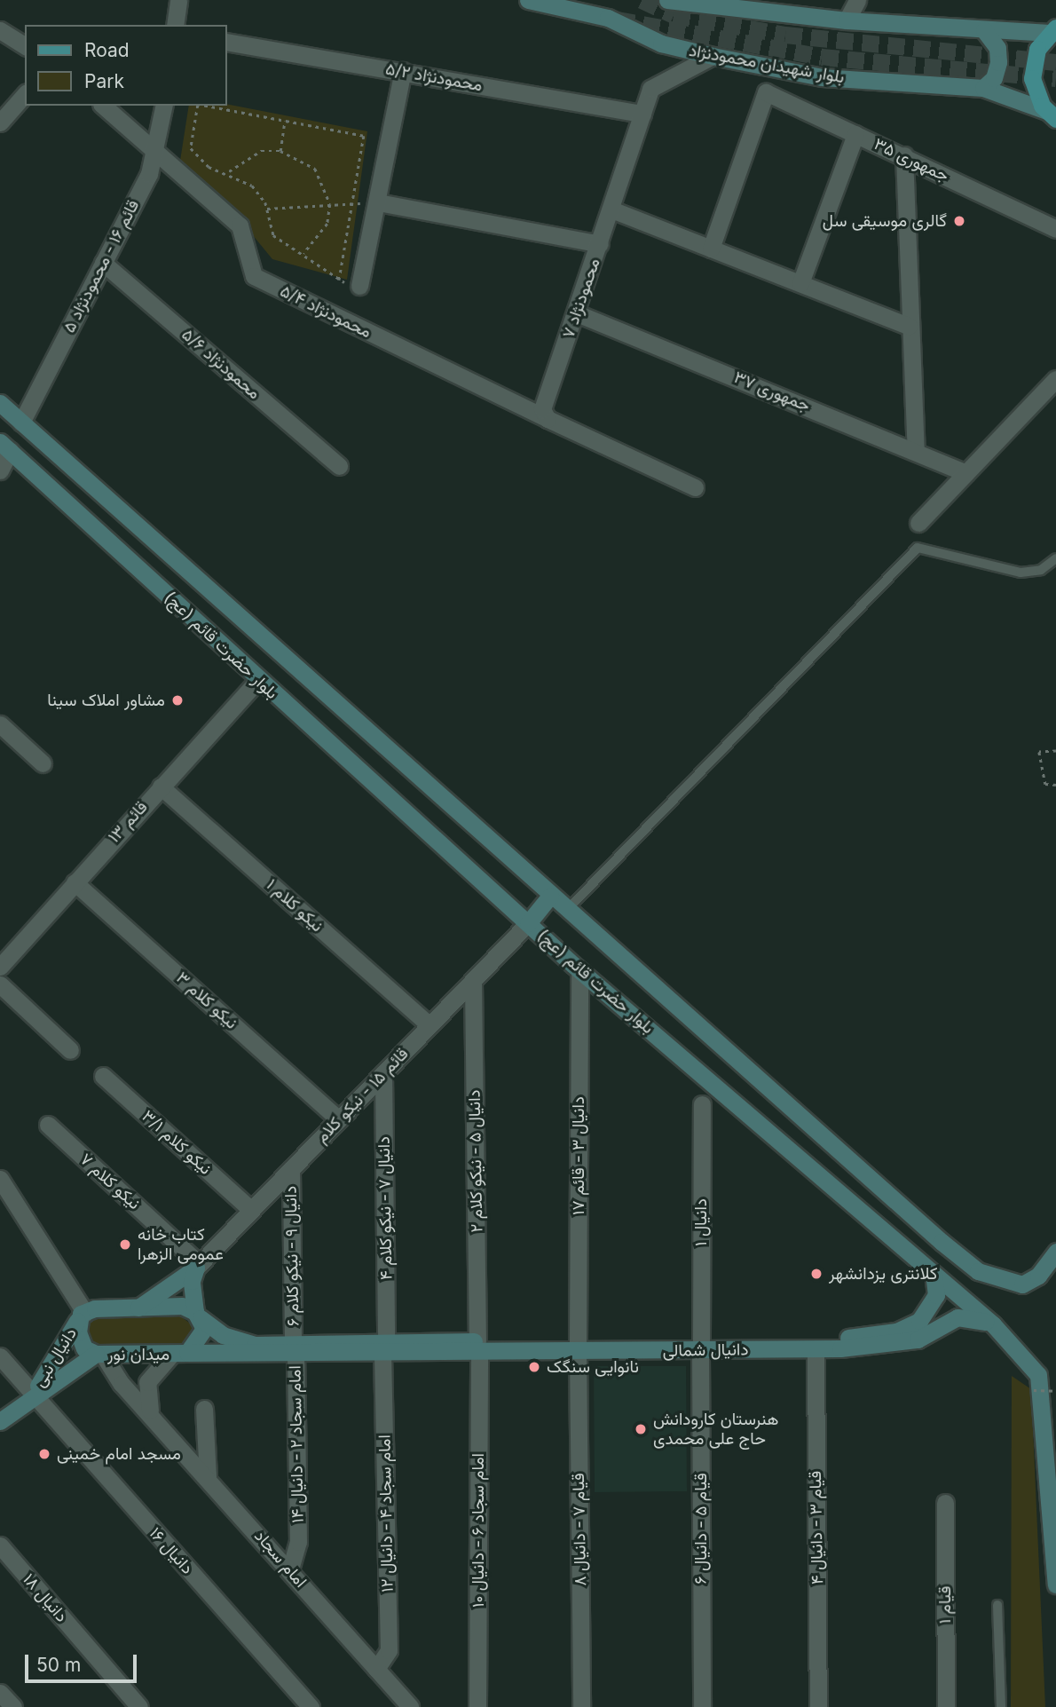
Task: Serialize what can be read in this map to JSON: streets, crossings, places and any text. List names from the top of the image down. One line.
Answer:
{"streets":{"main road":["بلوار شهیدان محمودنژاد","بلوار حضرت قائم (عج)","دانیال شمالی","میدان نور","دانیال نبی"],"street":["محمودنژاد ۵/۲","جمهوری ۳۵","قائم ۱۶ - محمودنژاد ۵","محمودنژاد ۷","محمودنژاد ۵/۴","محمودنژاد ۵/۶","جمهوری ۳۷","قائم ۱۳","نیکو کلام ۱","نیکو کلام ۳","قائم ۱۵ - نیکو کلام","نیکو کلام ۳/۱","دانیال ۳ - قائم ۱۷","دانیال ۵ - نیکو کلام ۲","نیکو کلام ٧","دانیال ۷ - نیکو کلام ۴","دانیال ۱","دانیال ۹ - نیکو کلام ۶","امام سجاد ۲ - دانیال ۱۴","امام سجاد ۴ - دانیال ۱۲","قیام ۳ - دانیال ۴","قیام ۵ - دانیال ۶","قیام ۷ - دانیال ۸","امام سجاد ۶ - دانیال ۱۰","دانیال ۱۶","امام سجاد","دانیال ۱۸","قیام ۱"]},"crossings":[["بلوار شهیدان محمودنژاد","محمودنژاد ۷"],["محمودنژاد ۵/۲","محمودنژاد ۷"],["قائم ۱۶ - محمودنژاد ۵","محمودنژاد ۵/۴"],["قائم ۱۶ - محمودنژاد ۵","محمودنژاد ۵/۶"],["قائم ۱۶ - محمودنژاد ۵","بلوار حضرت قائم (عج)"],["محمودنژاد ۷","محمودنژاد ۵/۴"],["محمودنژاد ۷","جمهوری ۳۷"],["بلوار حضرت قائم (عج)","قائم ۱۳"],["بلوار حضرت قائم (عج)","قائم ۱۵ - نیکو کلام"],["بلوار حضرت قائم (عج)","دانیال ۳ - قائم ۱۷"],["بلوار حضرت قائم (عج)","دانیال شمالی"],["قائم ۱۳","نیکو کلام ۱"],["قائم ۱۳","نیکو کلام ۳"],["نیکو کلام ۱","قائم ۱۵ - نیکو کلام"],["نیکو کلام ۳","قائم ۱۵ - نیکو کلام"],["قائم ۱۵ - نیکو کلام","نیکو کلام ۳/۱"],["قائم ۱۵ - نیکو کلام","دانیال ۵ - نیکو کلام ۲"],["قائم ۱۵ - نیکو کلام","نیکو کلام ٧"],["قائم ۱۵ - نیکو کلام","دانیال ۷ - نیکو کلام ۴"],["قائم ۱۵ - نیکو کلام","دانیال ۹ - نیکو کلام ۶"],["دانیال ۳ - قائم ۱۷","دانیال شمالی"],["دانیال ۳ - قائم ۱۷","قیام ۷ - دانیال ۸"],["دانیال ۵ - نیکو کلام ۲","دانیال شمالی"],["دانیال ۵ - نیکو کلام ۲","امام سجاد ۶ - دانیال ۱۰"],["دانیال ۷ - نیکو کلام ۴","دانیال شمالی"],["دانیال ۷ - نیکو کلام ۴","امام سجاد ۴ - دانیال ۱۲"],["دانیال ۱","دانیال شمالی"],["دانیال ۱","قیام ۵ - دانیال ۶"],["دانیال ۹ - نیکو کلام ۶","دانیال شمالی"],["دانیال ۹ - نیکو کلام ۶","امام سجاد ۲ - دانیال ۱۴"],["دانیال شمالی","میدان نور"],["دانیال شمالی","امام سجاد ۲ - دانیال ۱۴"],["دانیال شمالی","امام سجاد ۴ - دانیال ۱۲"],["دانیال شمالی","قیام ۳ - دانیال ۴"],["دانیال شمالی","قیام ۵ - دانیال ۶"],["دانیال شمالی","قیام ۷ - دانیال ۸"],["دانیال شمالی","امام سجاد ۶ - دانیال ۱۰"],["میدان نور","دانیال نبی"],["میدان نور","امام سجاد"],["دانیال نبی","دانیال ۱۶"],["دانیال نبی","امام سجاد"],["امام سجاد ۲ - دانیال ۱۴","امام سجاد"],["امام سجاد ۴ - دانیال ۱۲","امام سجاد"]],"places":["گالری موسیقی سل","مشاور املاک سینا","کتاب خانه عمومی الزهرا","کلانتری یزدانشهر","نانوایی سنگک","هنرستان کارودانش حاج علی محمدی","مسجد امام خمینی"],"legend":["Road","Park"],"scale_bar":"50 m"}
